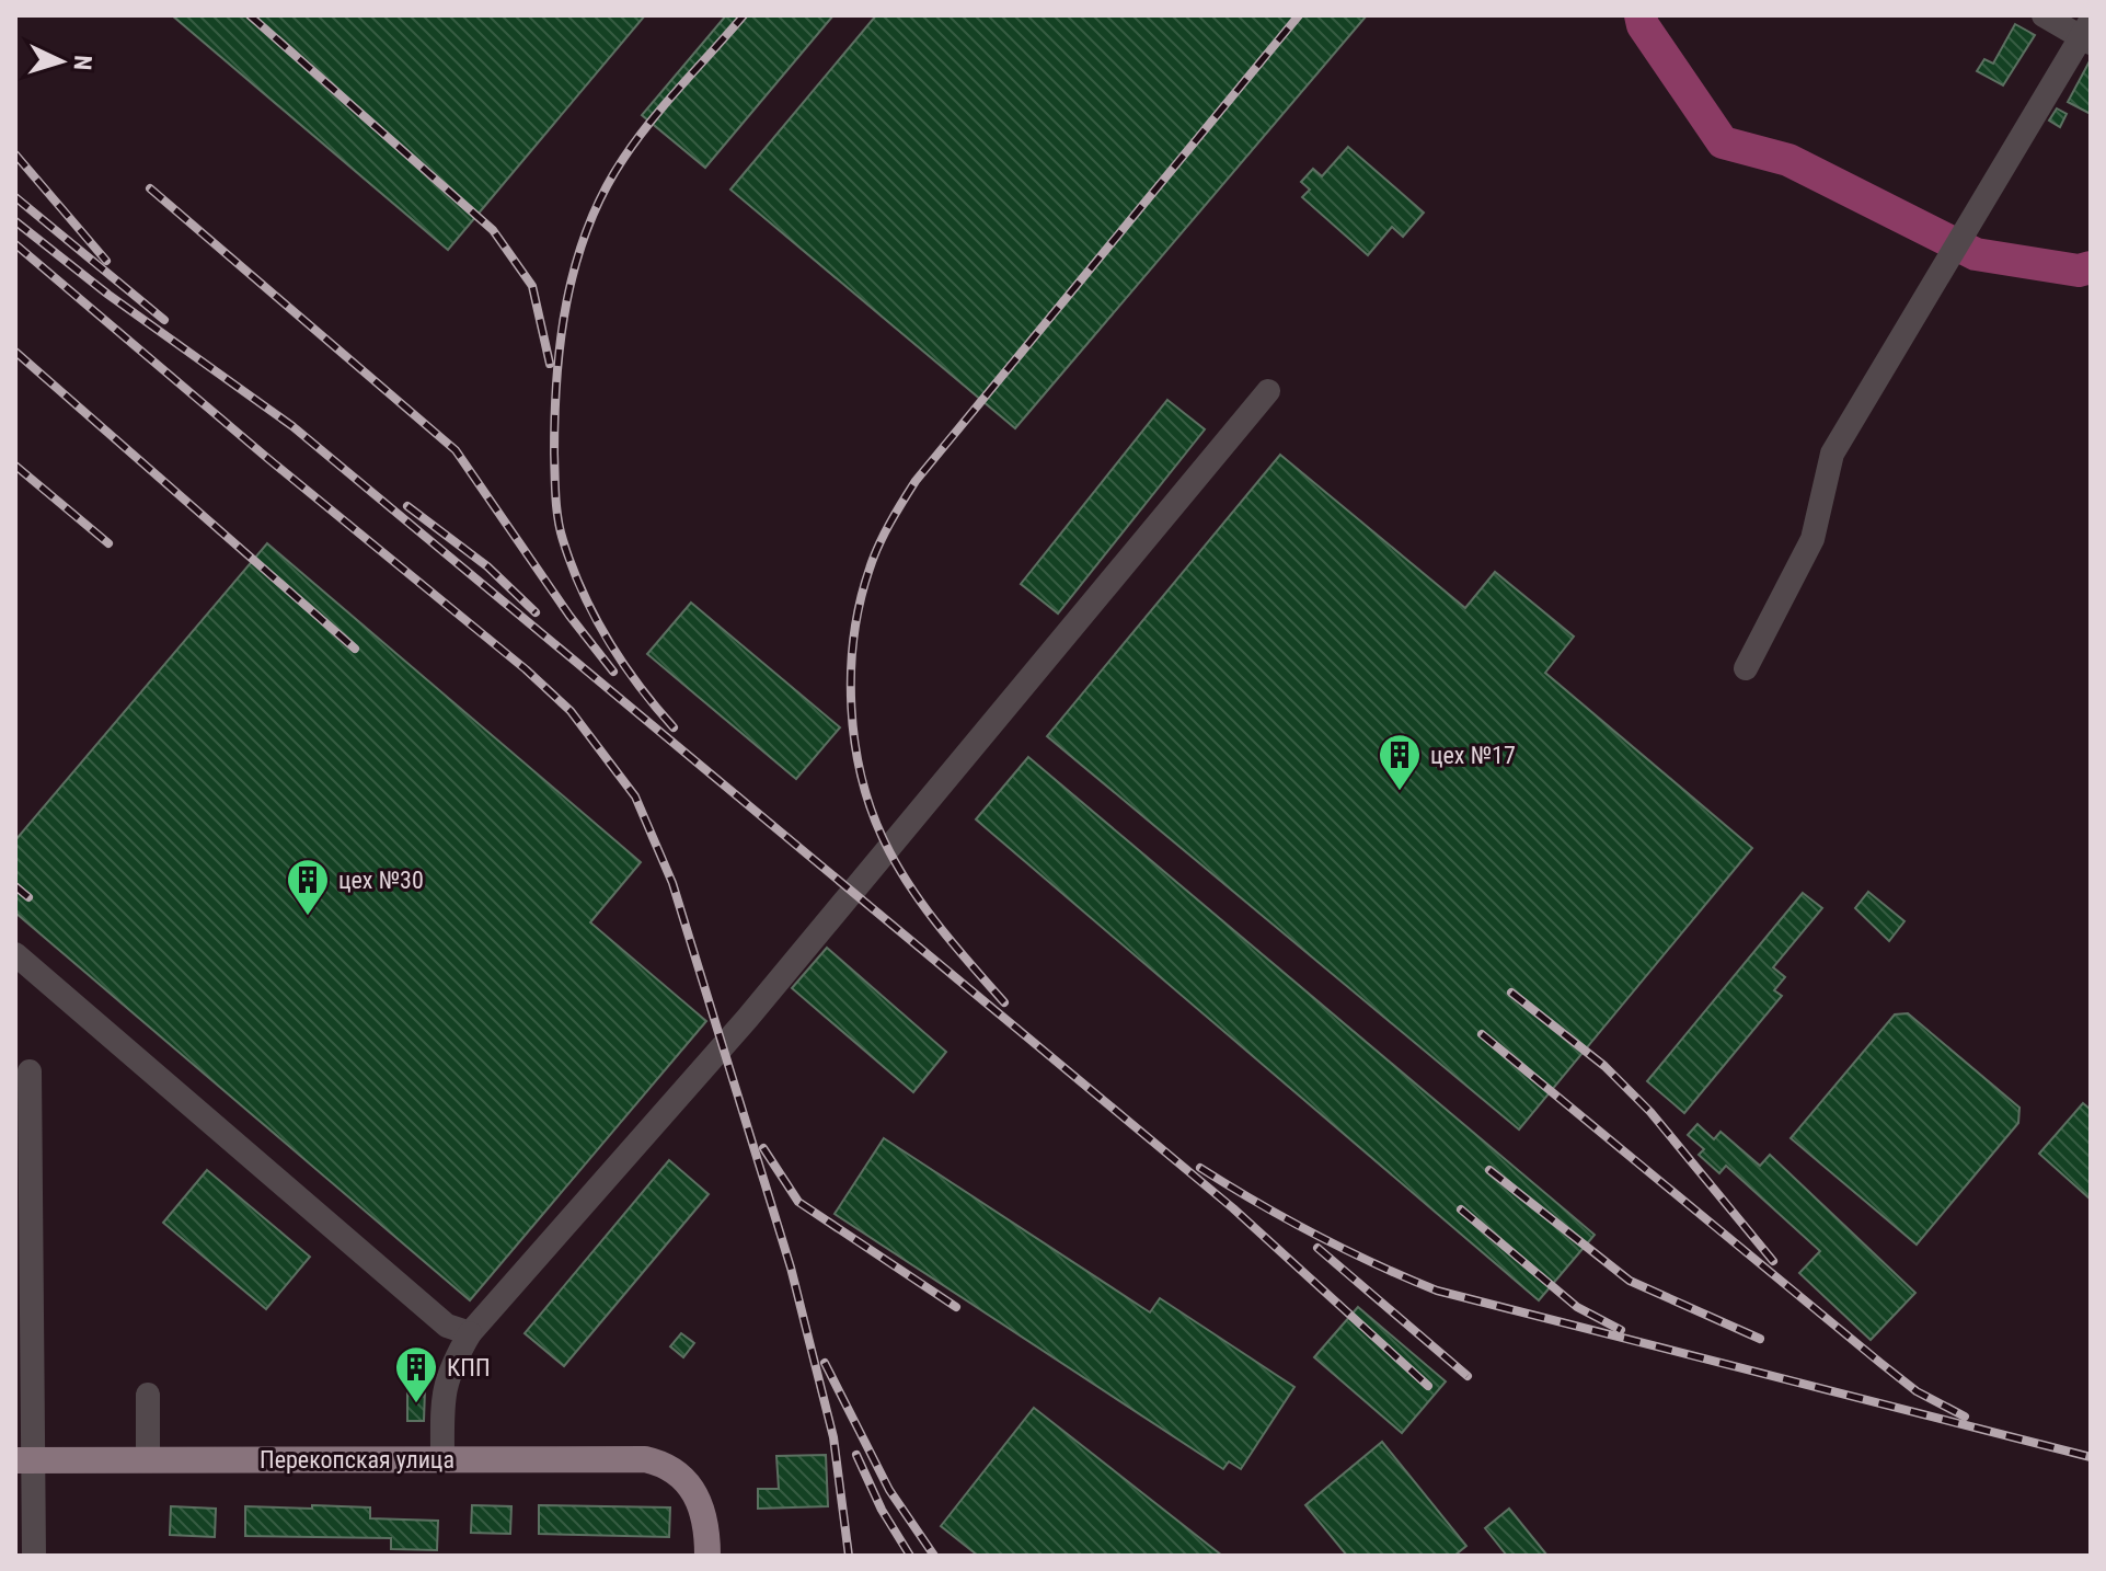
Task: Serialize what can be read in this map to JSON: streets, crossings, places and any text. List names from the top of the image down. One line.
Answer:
{"streets":{"main road":["Перекопская улица"]},"places":{"building":["цех №17","цех №30","КПП"]},"north":"right"}
